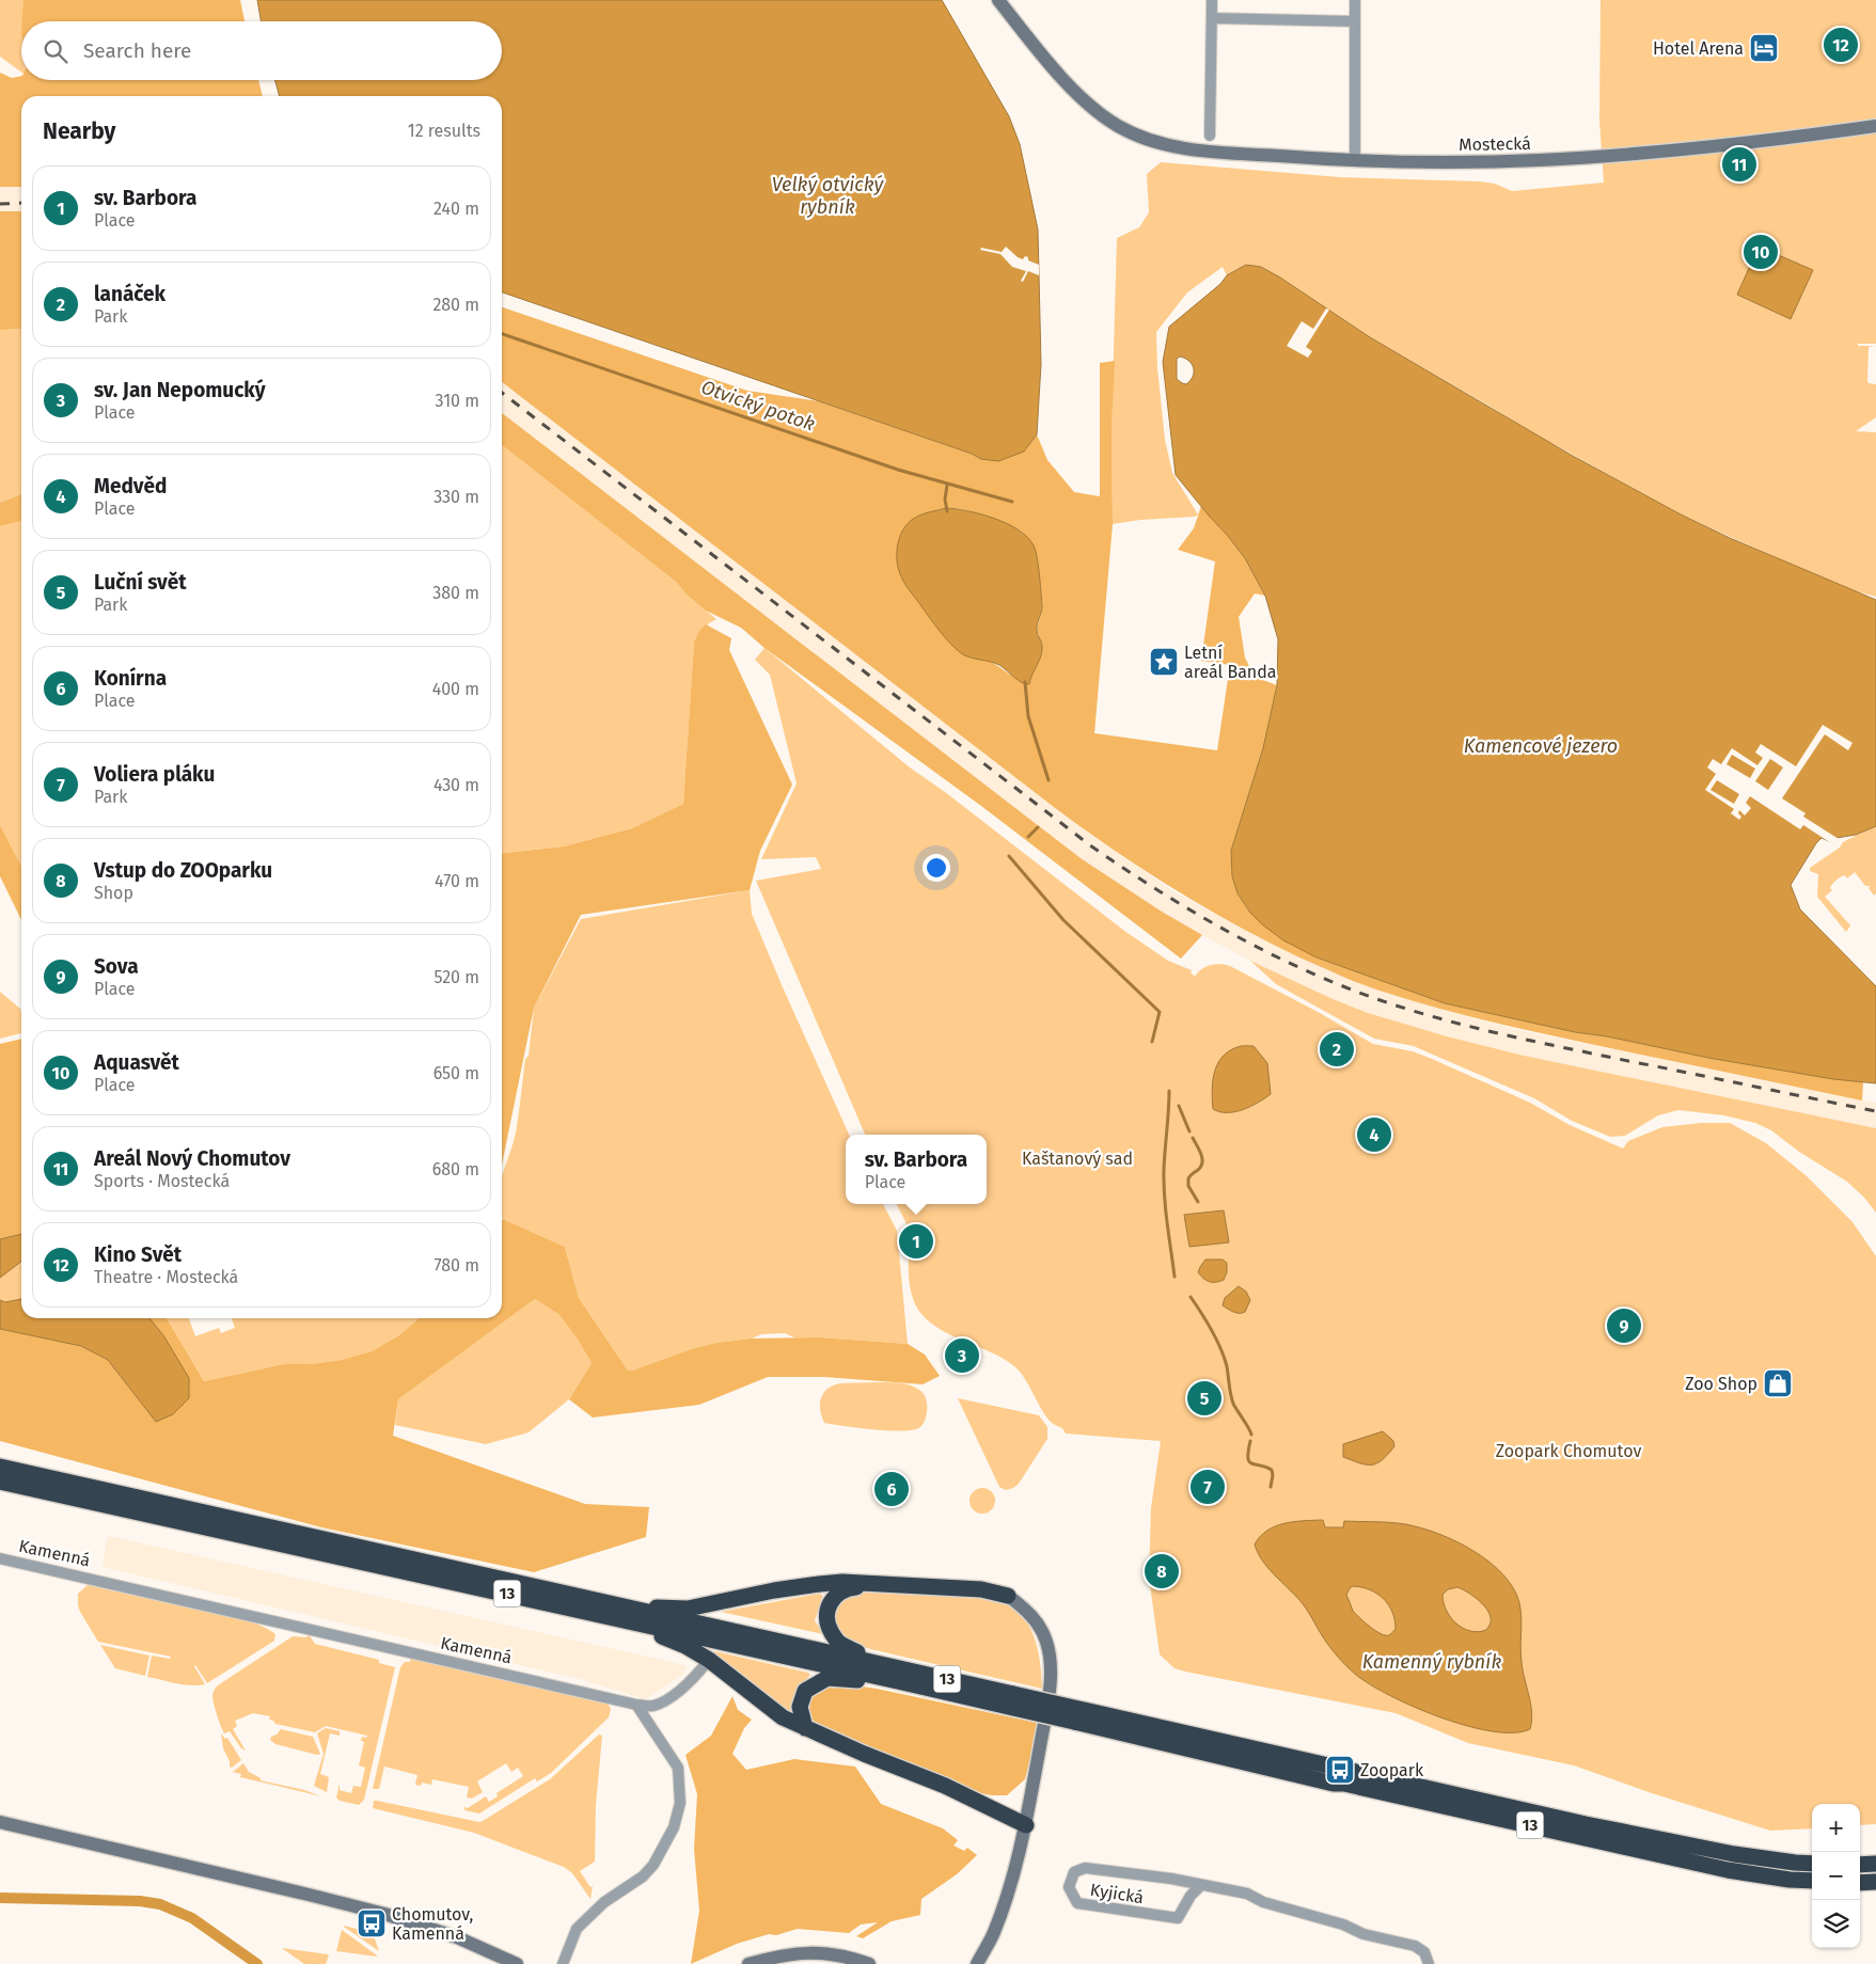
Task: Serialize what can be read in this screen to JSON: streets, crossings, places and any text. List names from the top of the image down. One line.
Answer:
{"streets":{"highway":["13"],"street":["Mostecká","Kamenná","Kyjická"]},"water":["Velký otvický rybník","Otvický potok","Kamencové jezero","Kamenný rybník"],"parks":["Kaštanový sad","Zoopark Chomutov"],"places":{"hotel":["Hotel Arena"],"place":["Letní areál Banda"],"shop":["Zoo Shop"],"bus stop":["Zoopark","Chomutov, Kamenná"]},"page":{"search":"Search here","pins":["12","11","10","2","4","1","9","3","5","7","6","8"],"heading":["Nearby","12 results"],"list":[{"mark":"1","name":"sv. Barbora","note":"Place","value":"240 m"},{"mark":"2","name":"lanáček","note":"Park","value":"280 m"},{"mark":"3","name":"sv. Jan Nepomucký","note":"Place","value":"310 m"},{"mark":"4","name":"Medvěd","note":"Place","value":"330 m"},{"mark":"5","name":"Luční svět","note":"Park","value":"380 m"},{"mark":"6","name":"Konírna","note":"Place","value":"400 m"},{"mark":"7","name":"Voliera pláku","note":"Park","value":"430 m"},{"mark":"8","name":"Vstup do ZOOparku","note":"Shop","value":"470 m"},{"mark":"9","name":"Sova","note":"Place","value":"520 m"},{"mark":"10","name":"Aquasvět","note":"Place","value":"650 m"},{"mark":"11","name":"Areál Nový Chomutov","note":"Sports · Mostecká","value":"680 m"},{"mark":"12","name":"Kino Svět","note":"Theatre · Mostecká","value":"780 m"}],"popup":["sv. Barbora","Place"],"map_buttons":["+","−"]}}
